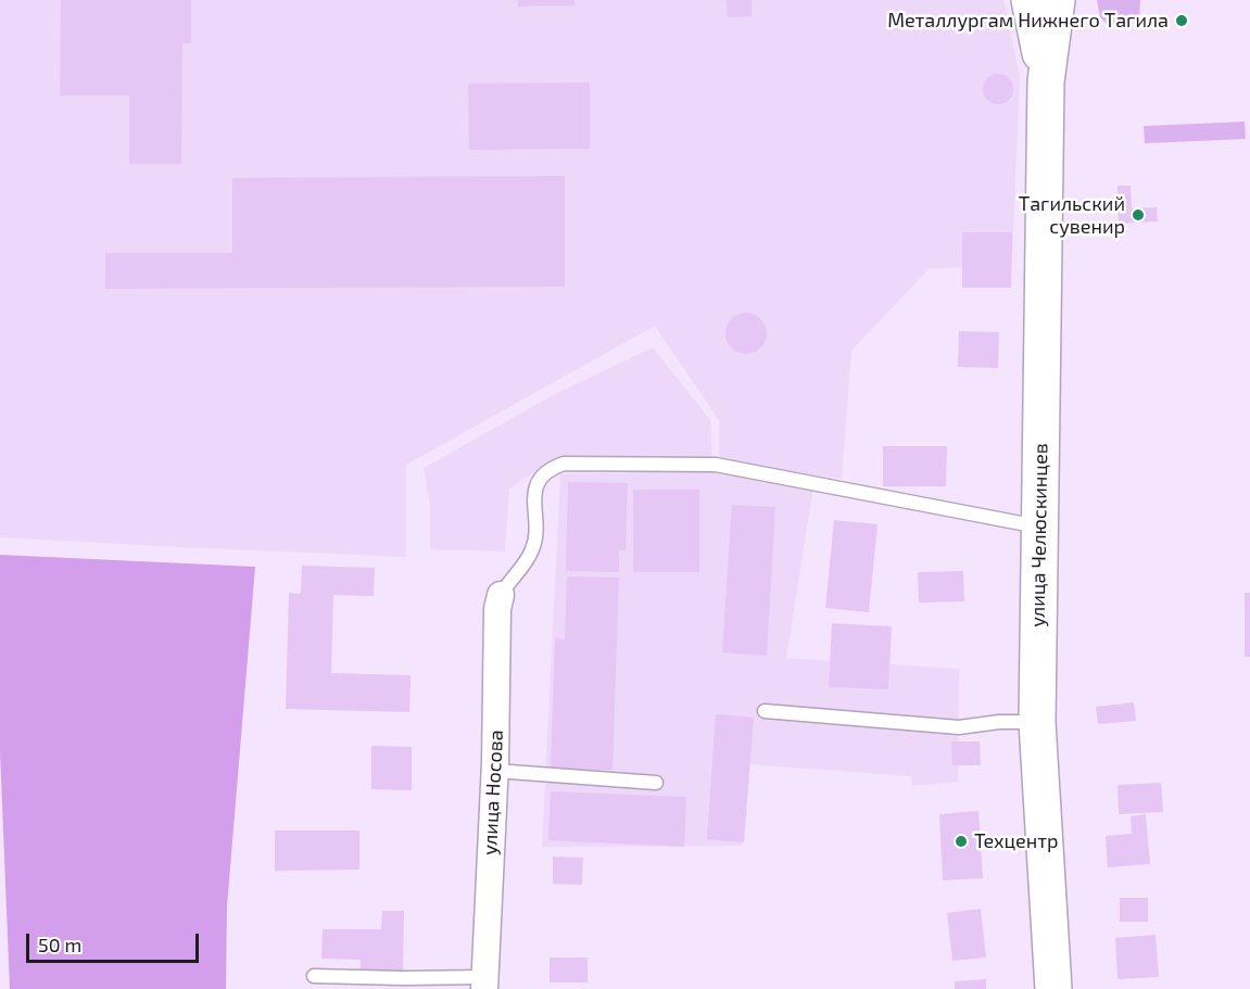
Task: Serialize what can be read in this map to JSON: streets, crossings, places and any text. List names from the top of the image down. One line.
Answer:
{"streets":{"main road":["улица Челюскинцев"],"street":["улица Носова"]},"places":["Металлургам Нижнего Тагила","Тагильский сувенир","Техцентр"],"scale_bar":"50 m"}
